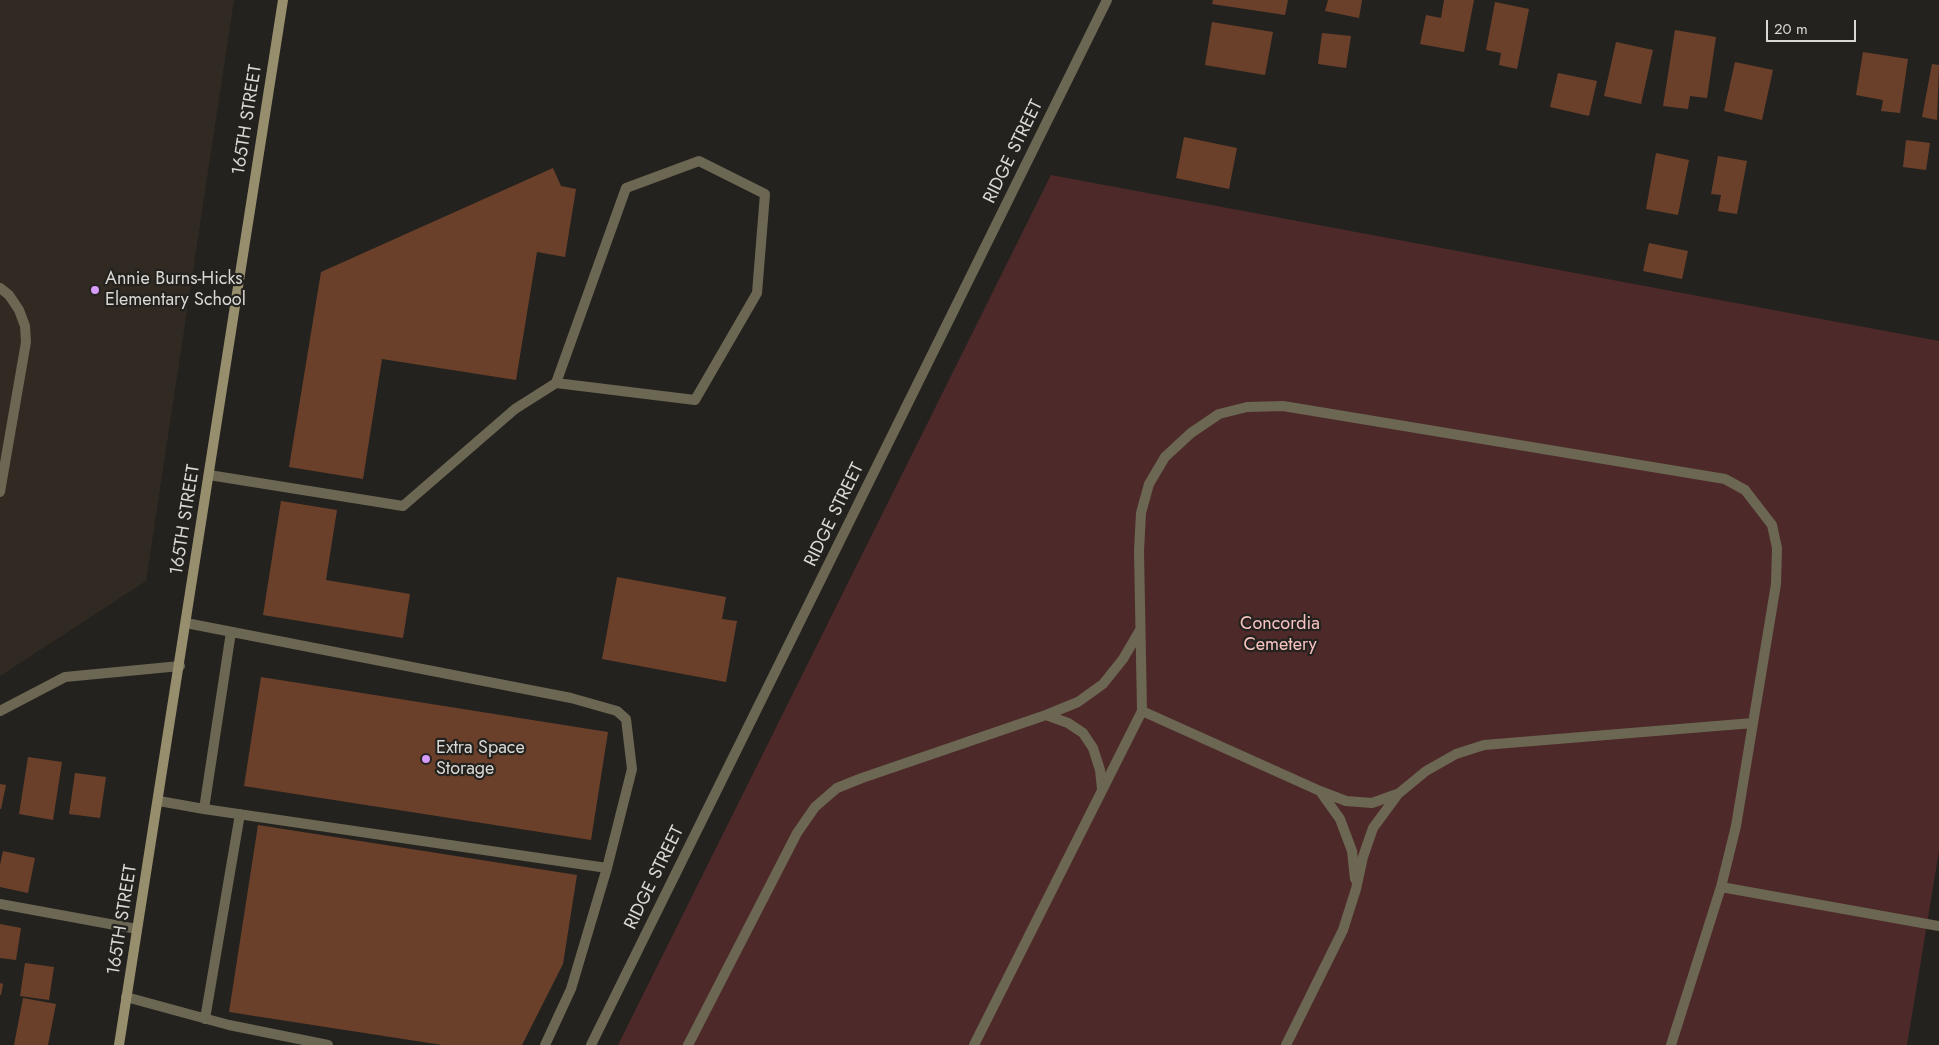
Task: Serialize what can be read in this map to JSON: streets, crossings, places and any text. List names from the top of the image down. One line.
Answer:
{"streets":{"main road":["165TH STREET"],"street":["RIDGE STREET"]},"parks":["Concordia Cemetery"],"places":["Annie Burns-Hicks Elementary School","Extra Space Storage"],"scale_bar":"20 m"}
